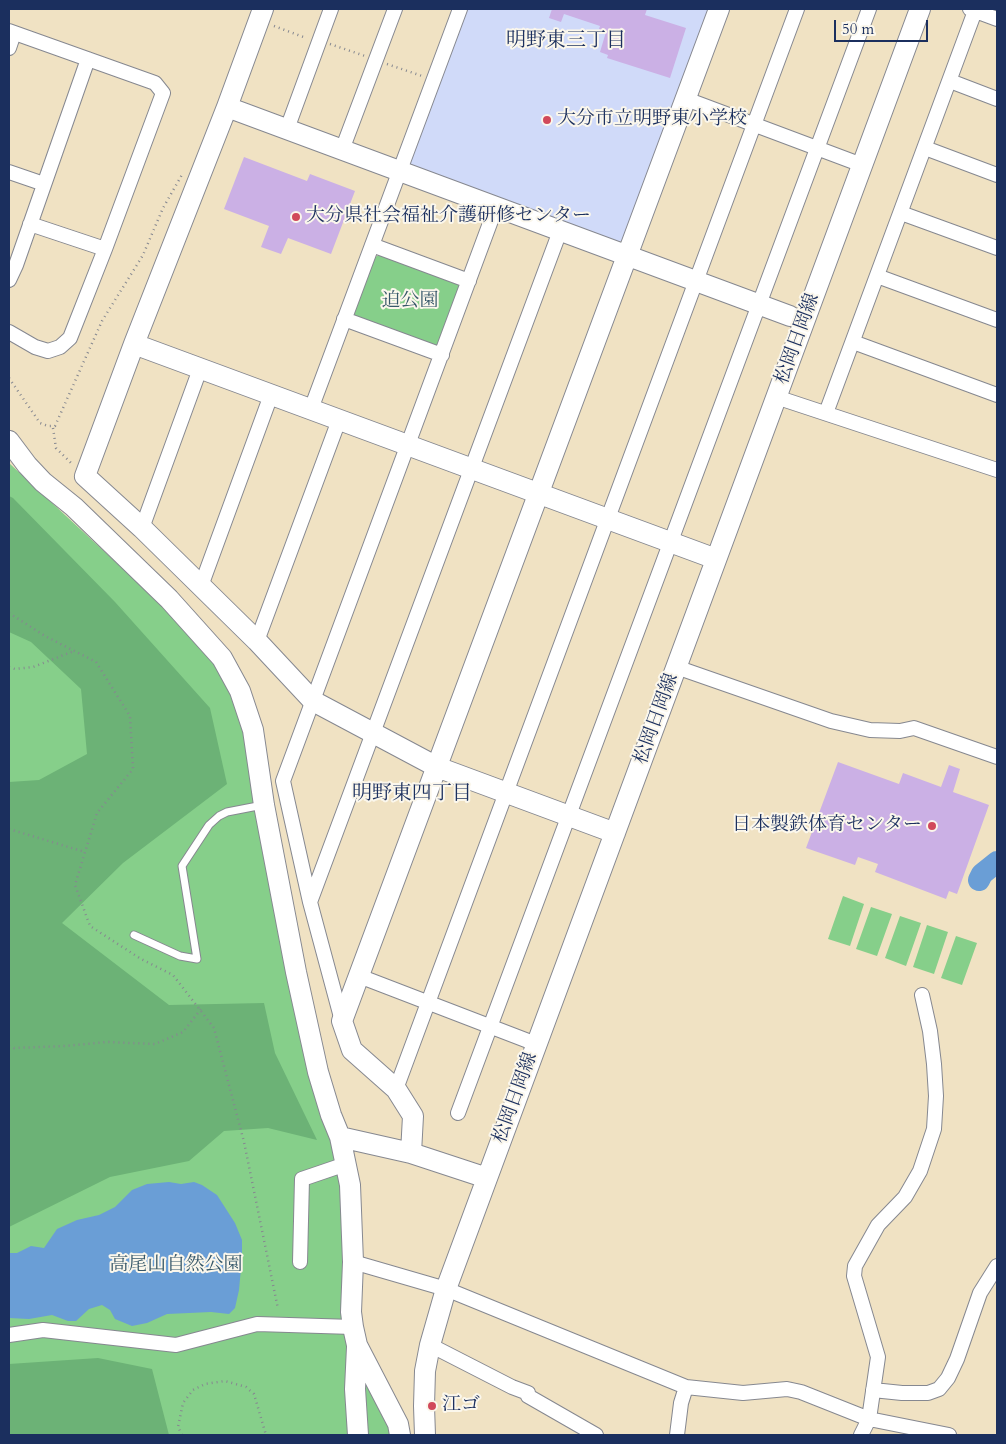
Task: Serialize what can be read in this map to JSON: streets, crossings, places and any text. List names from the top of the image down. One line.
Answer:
{"streets":{"street":["松岡日岡線"]},"districts":["明野東三丁目","明野東四丁目"],"parks":["迫公園","高尾山自然公園"],"places":["大分市立明野東小学校","大分県社会福祉介護研修センター","日本製鉄体育センター","江ゴ"],"scale_bar":"50 m"}
